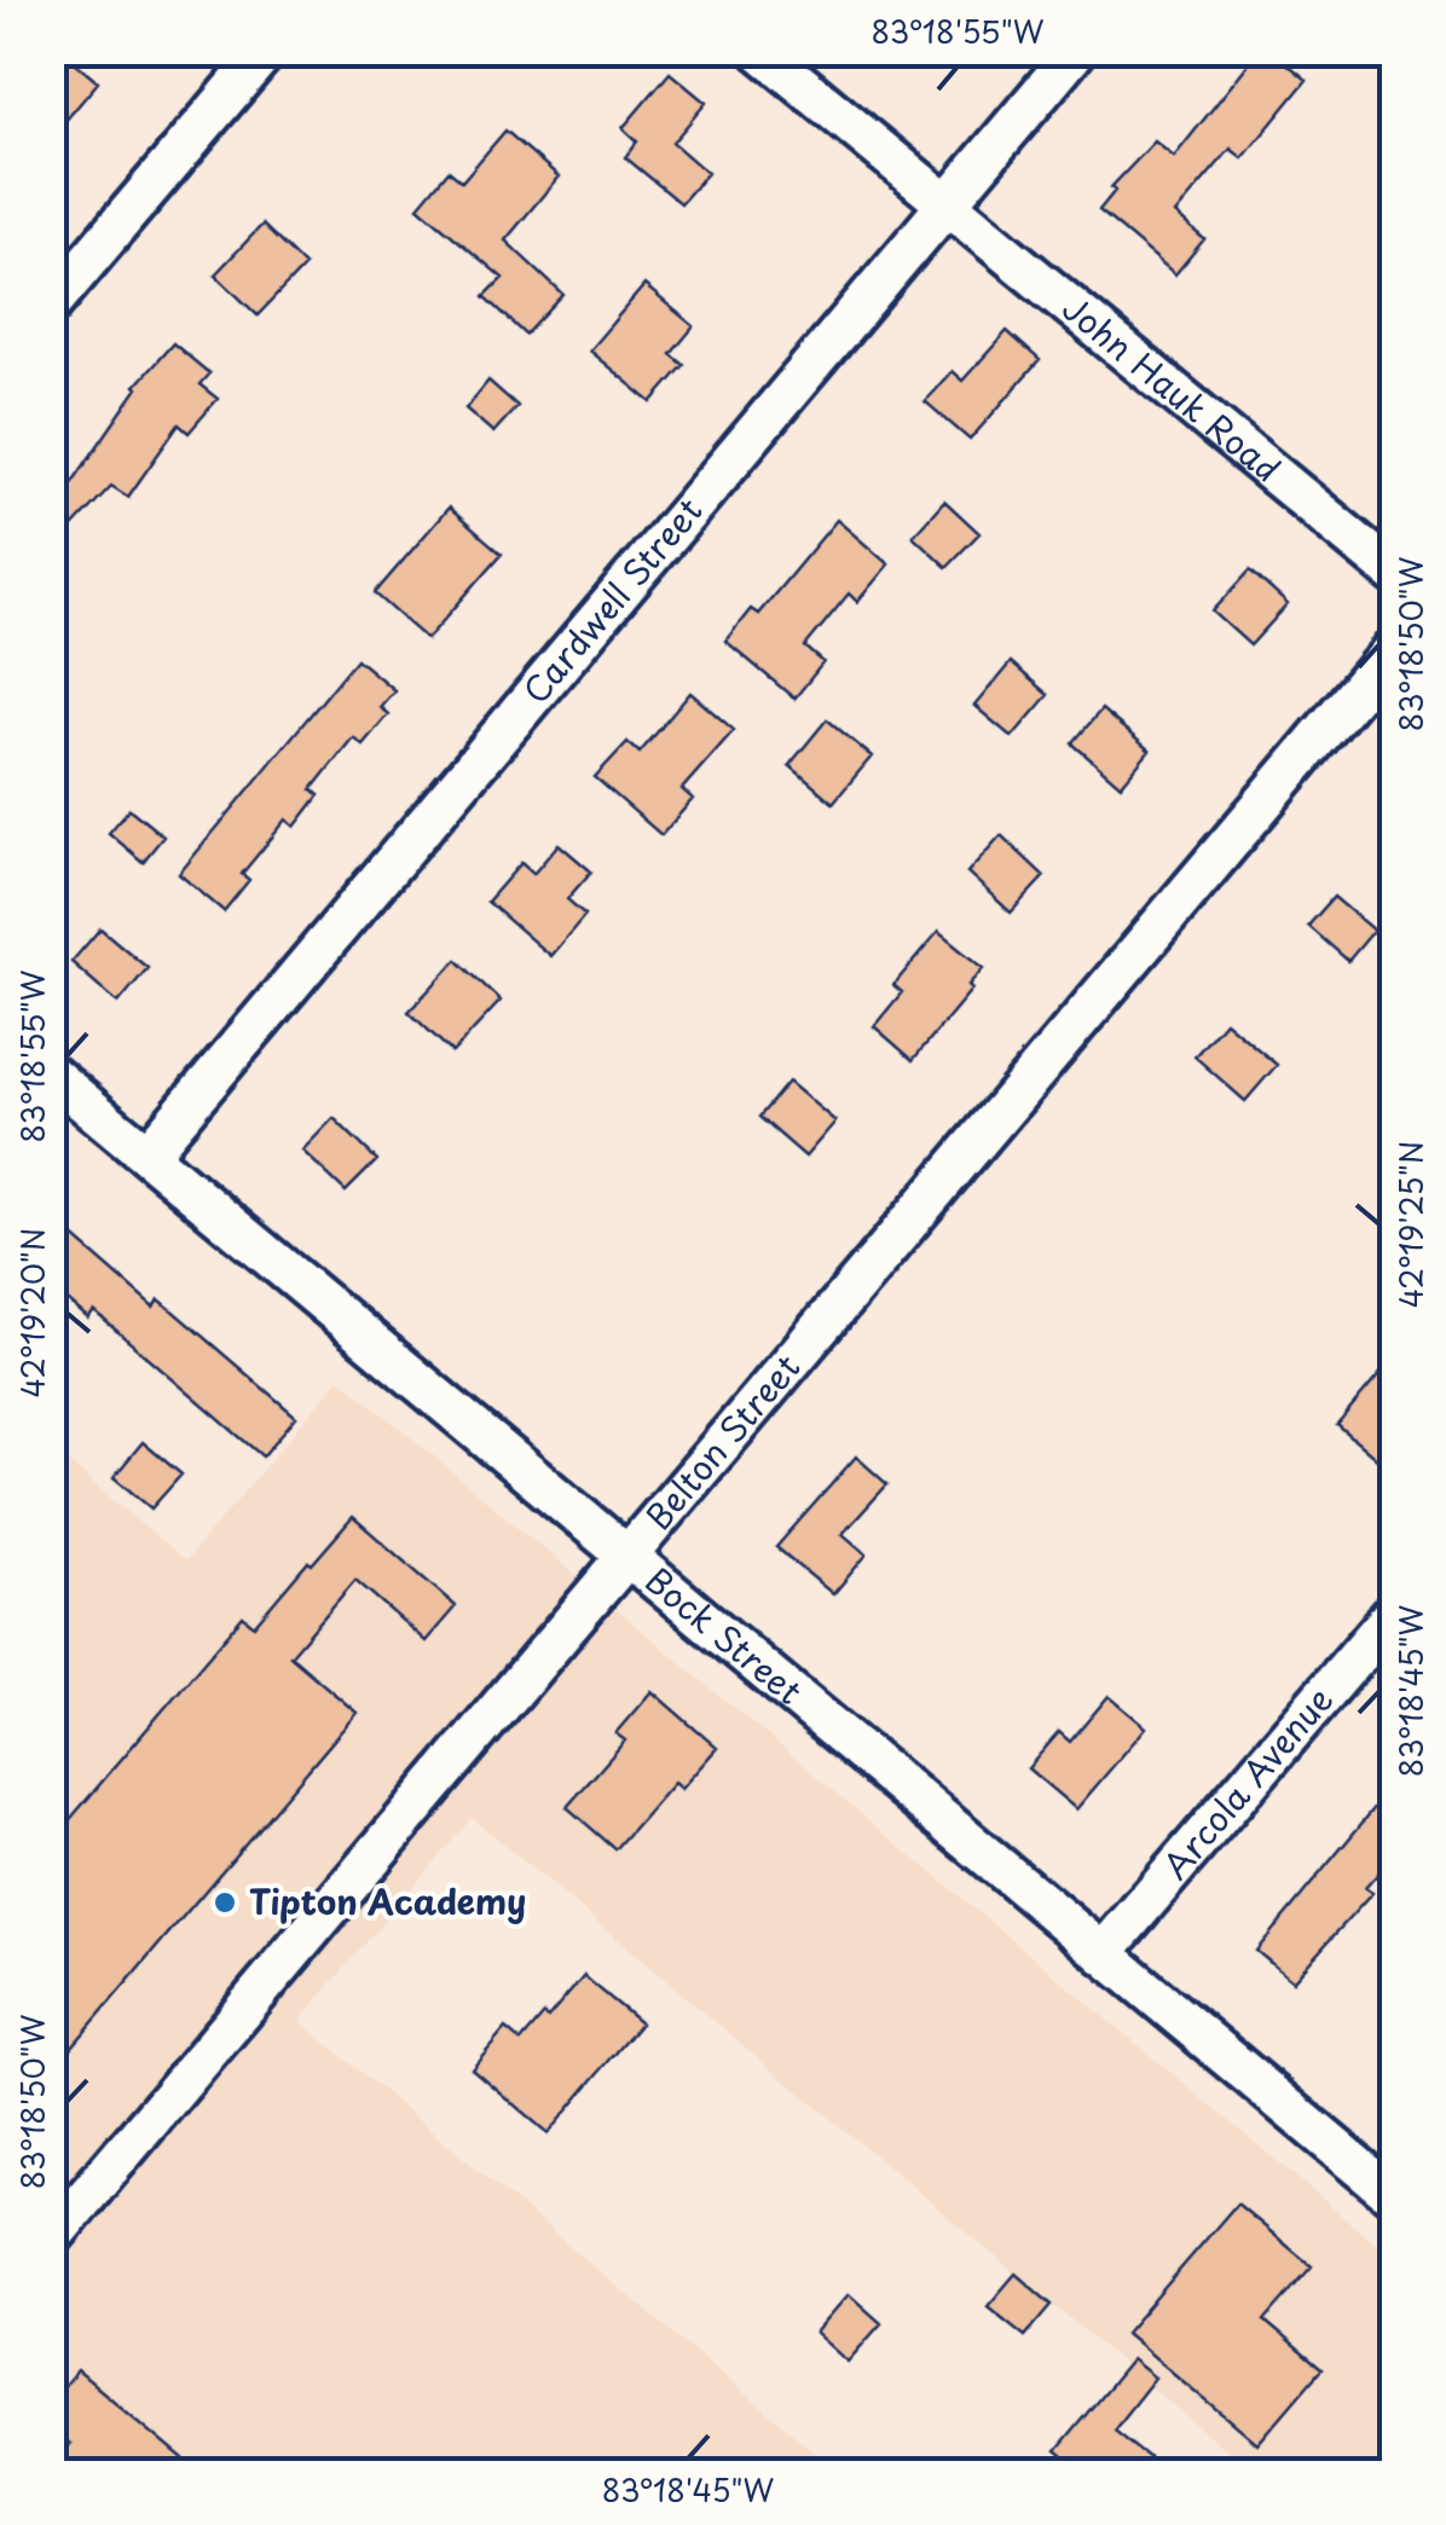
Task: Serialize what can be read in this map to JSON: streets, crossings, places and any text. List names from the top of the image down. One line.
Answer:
{"streets":{"street":["John Hauk Road","Cardwell Street","Belton Street","Bock Street","Arcola Avenue"]},"crossings":[["John Hauk Road","Cardwell Street"],["Cardwell Street","Bock Street"],["Belton Street","Bock Street"],["Bock Street","Arcola Avenue"]],"places":["Tipton Academy"],"coordinates":["83°18'55\"W","83°18'50\"W","42°19'25\"N","42°19'20\"N","83°18'45\"W"]}
